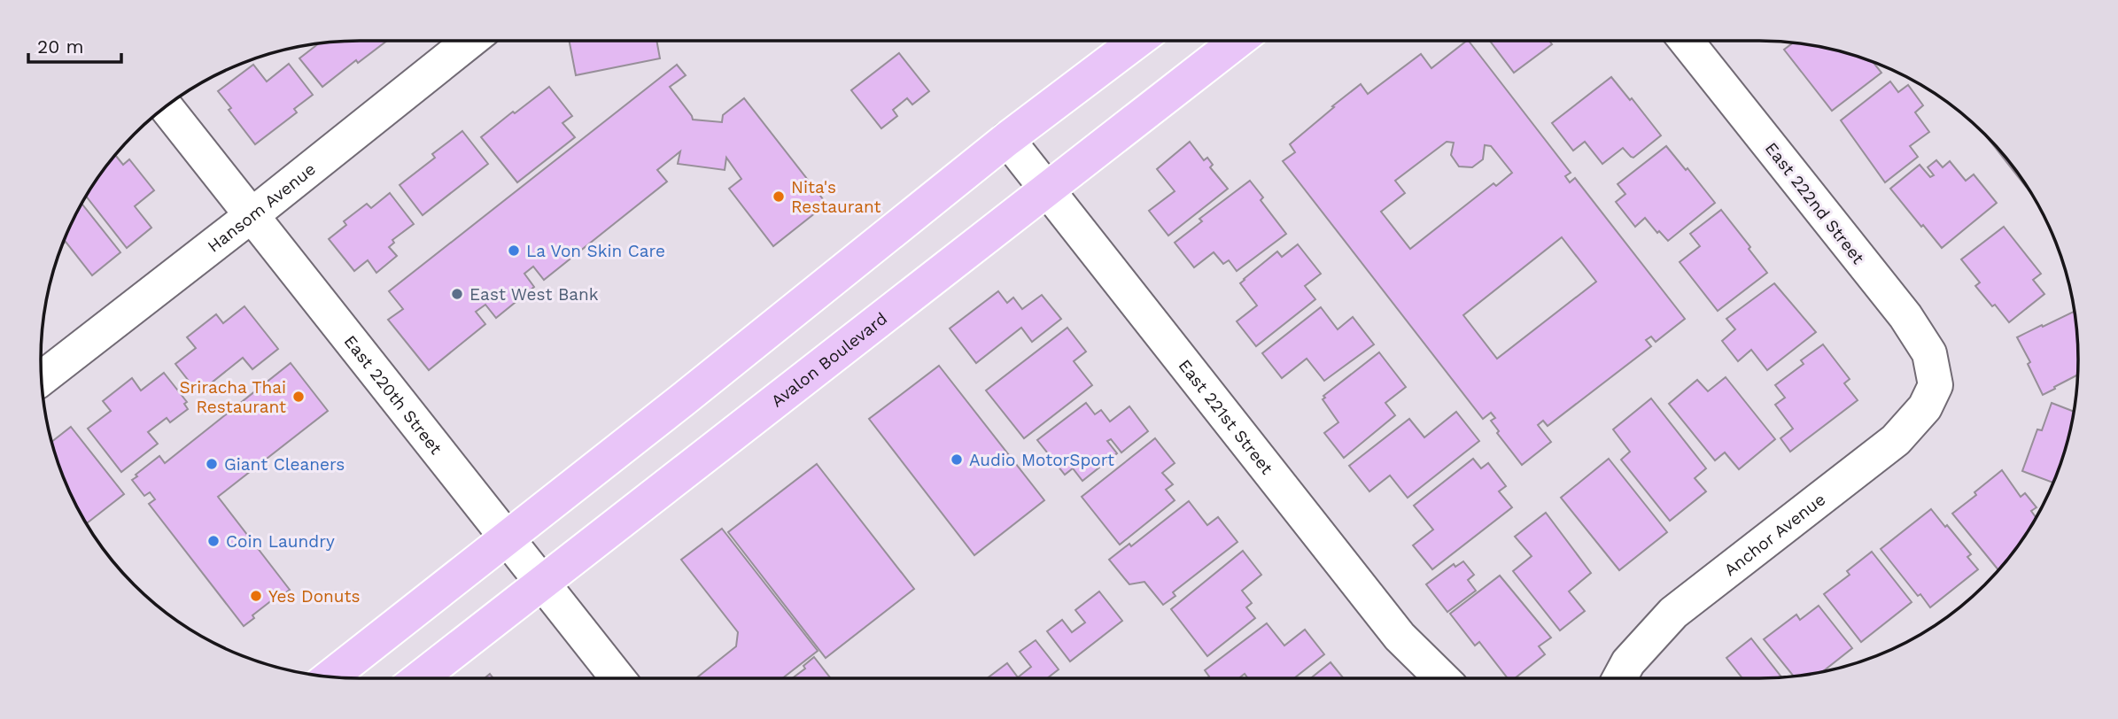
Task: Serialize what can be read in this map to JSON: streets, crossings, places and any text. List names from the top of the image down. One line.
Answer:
{"streets":{"main road":["Avalon Boulevard"],"street":["East 222nd Street","Hansom Avenue","East 220th Street","East 221st Street","Anchor Avenue"]},"crossings":[["East 222nd Street","Anchor Avenue"],["Hansom Avenue","East 220th Street"],["Avalon Boulevard","East 220th Street"],["Avalon Boulevard","East 221st Street"]],"places":["Nita's Restaurant","La Von Skin Care","East West Bank","Sriracha Thai Restaurant","Audio MotorSport","Giant Cleaners","Coin Laundry","Yes Donuts"],"scale_bar":"20 m"}
